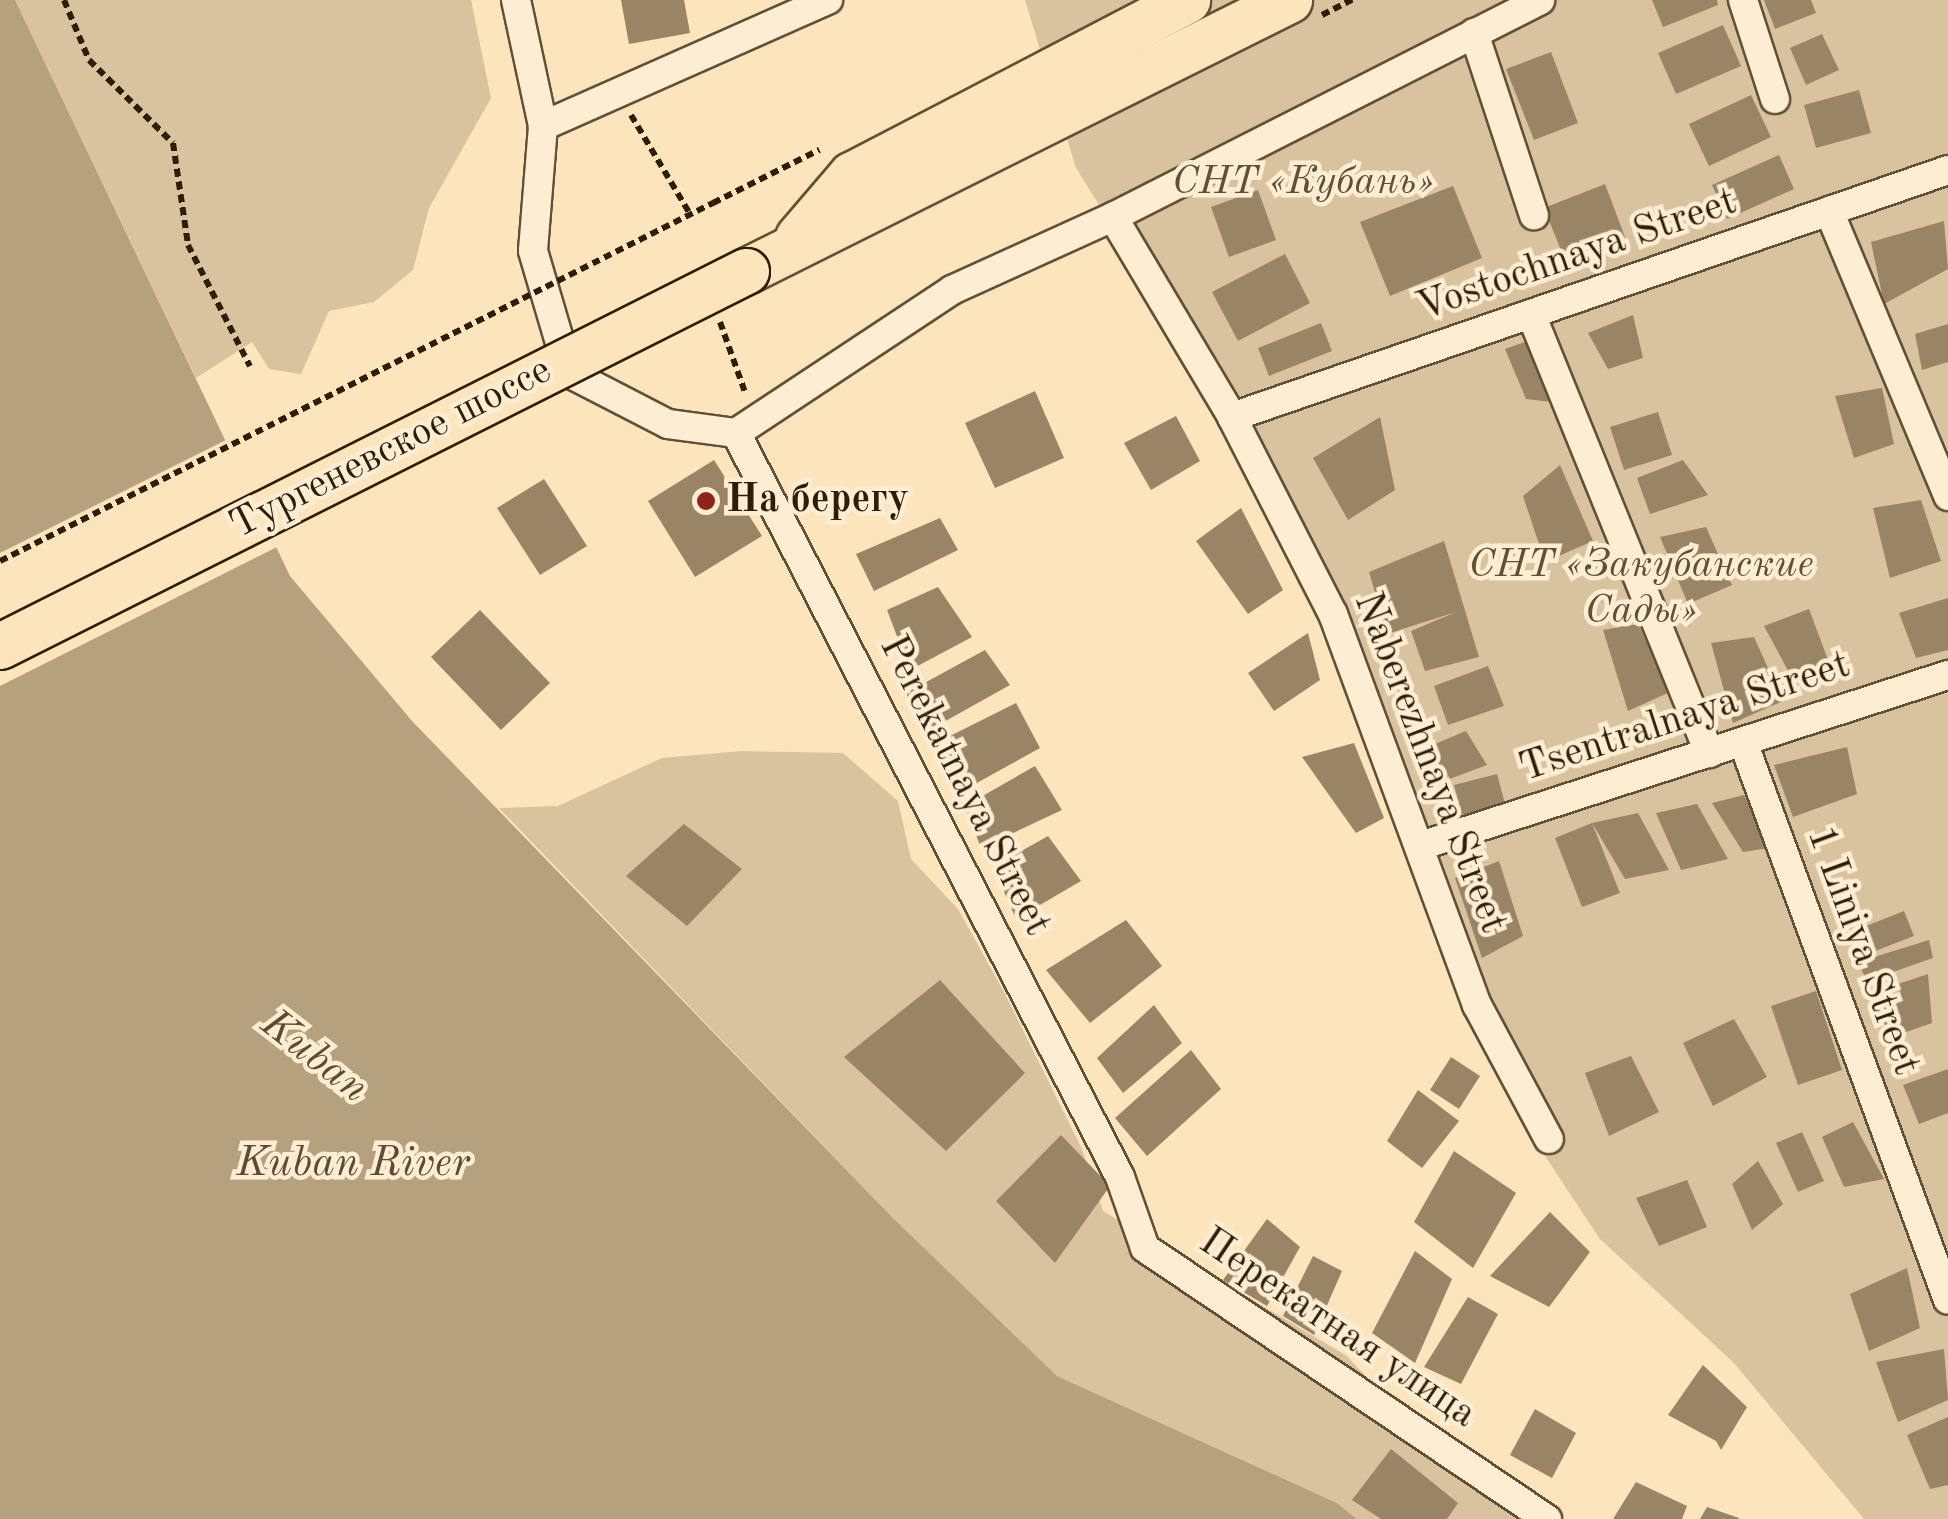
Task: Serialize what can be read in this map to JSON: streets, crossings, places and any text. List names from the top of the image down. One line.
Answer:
{"streets":{"highway":["Тургеневское шоссе"],"street":["Vostochnaya Street","Tsentralnaya Street","Naberezhnaya Street","Perekatnaya Street","1 Liniya Street"]},"crossings":[["Vostochnaya Street","Naberezhnaya Street"],["Tsentralnaya Street","Naberezhnaya Street"],["Tsentralnaya Street","1 Liniya Street"]],"water":["Kuban","Kuban River"],"parks":["СНТ «Кубань»","СНТ «Закубанские Сады»"],"places":["На берегу"]}
